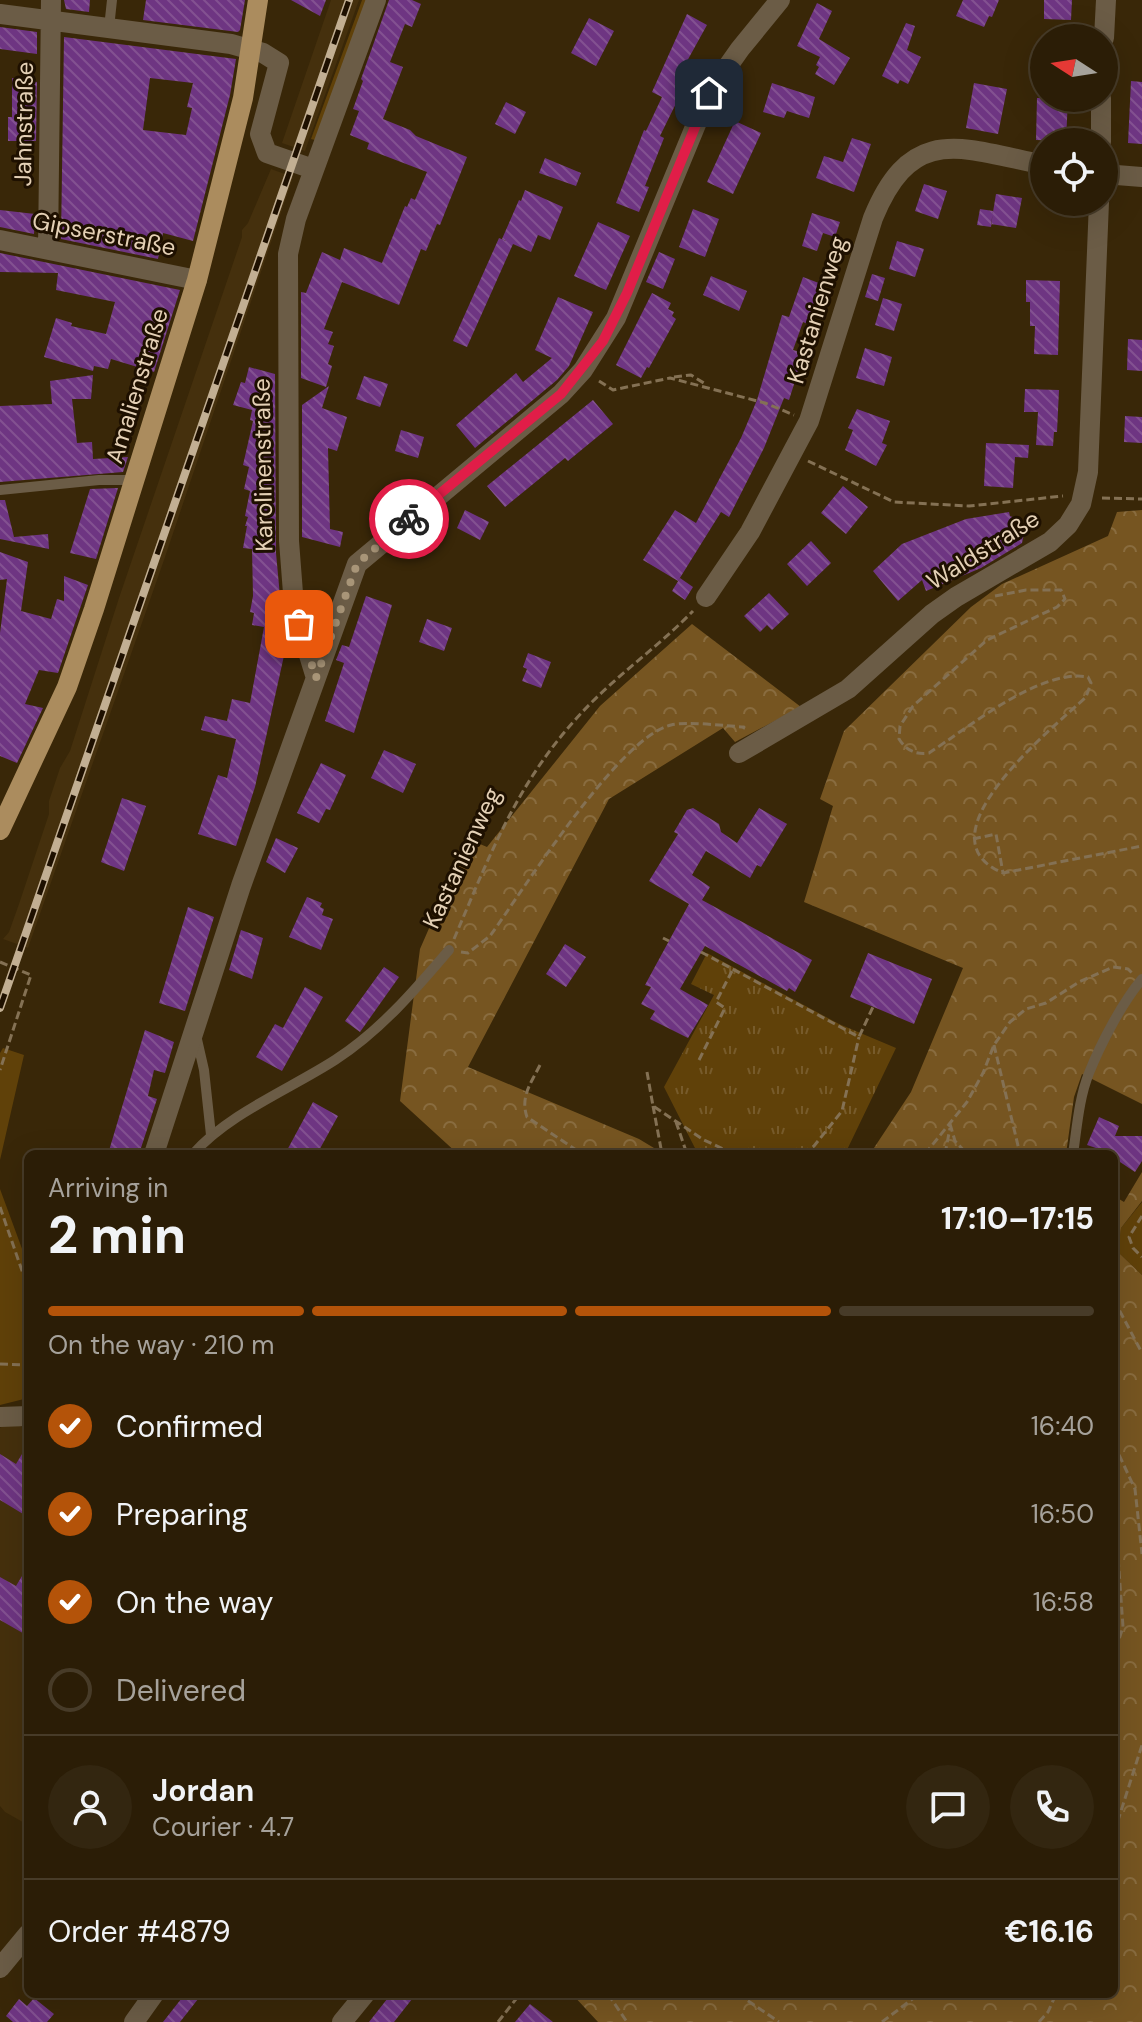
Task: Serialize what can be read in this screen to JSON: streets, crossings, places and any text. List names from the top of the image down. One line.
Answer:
{"streets":{"main road":["Amalienstraße"],"street":["Jahnstraße","Gipserstraße","Kastanienweg","Karolinenstraße","Waldstraße"]},"crossings":[["Jahnstraße","Gipserstraße"],["Gipserstraße","Amalienstraße"]],"north":"left","page":{"heading":["2 min","Arriving in","17:10–17:15"],"panel":["Jordan","Courier · 4.7","Order #4879","€16.16"],"bar":"On the way · 210 m","list":[["Confirmed","16:40"],["Preparing","16:50"],["On the way","16:58"],"Delivered"]}}
